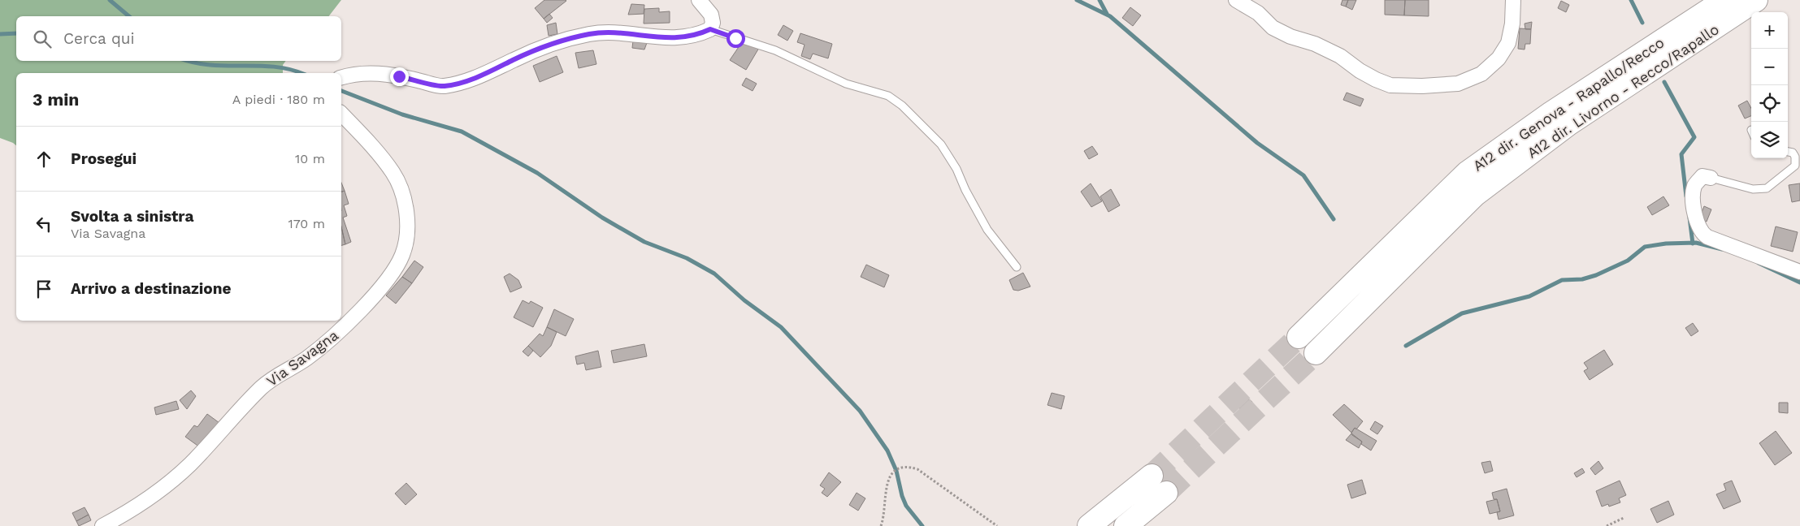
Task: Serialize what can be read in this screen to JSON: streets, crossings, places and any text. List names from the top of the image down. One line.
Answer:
{"streets":{"highway":["A12 dir. Livorno - Recco/Rapallo","A12 dir. Genova - Rapallo/Recco"],"street":["Via Savagna"]},"page":{"map_buttons":["+","−"],"search":"Cerca qui","heading":["3 min","A piedi · 180 m"],"list":[["Prosegui","10 m"],["Svolta a sinistra","Via Savagna","170 m"],"Arrivo a destinazione"]}}
